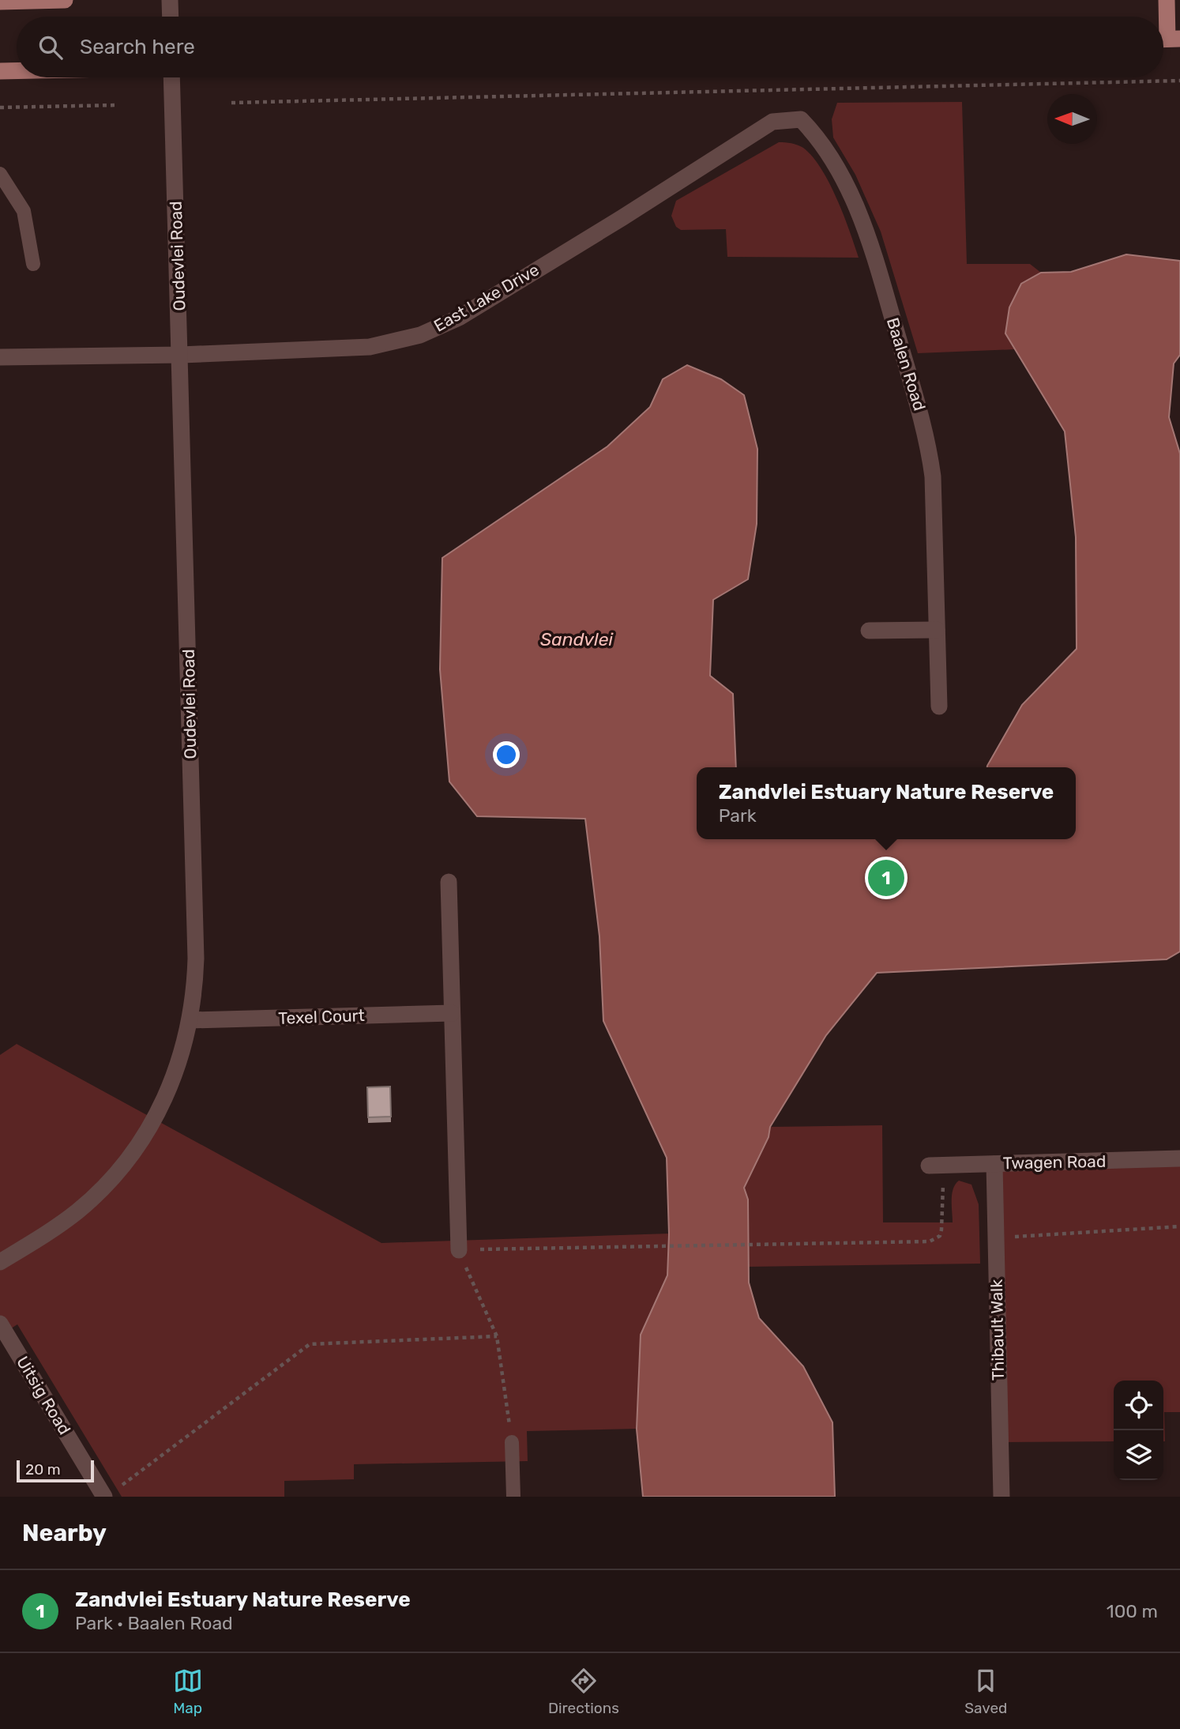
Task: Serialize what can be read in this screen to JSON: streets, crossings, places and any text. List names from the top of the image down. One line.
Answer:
{"streets":{"street":["Oudevlei Road","East Lake Drive","Baalen Road","Texel Court","Twagen Road","Thibault Walk","Uitsig Road"]},"crossings":[["Oudevlei Road","East Lake Drive"],["Oudevlei Road","Texel Court"],["East Lake Drive","Baalen Road"],["Twagen Road","Thibault Walk"]],"water":["Sandvlei"],"scale_bar":"20 m","north":"left","page":{"search":"Search here","popup":["Zandvlei Estuary Nature Reserve","Park"],"pins":"1","scale":"20 m","heading":"Nearby","list":[{"mark":"1","name":"Zandvlei Estuary Nature Reserve","note":"Park · Baalen Road","value":"100 m"}],"nav":["Map","Directions","Saved"]}}
